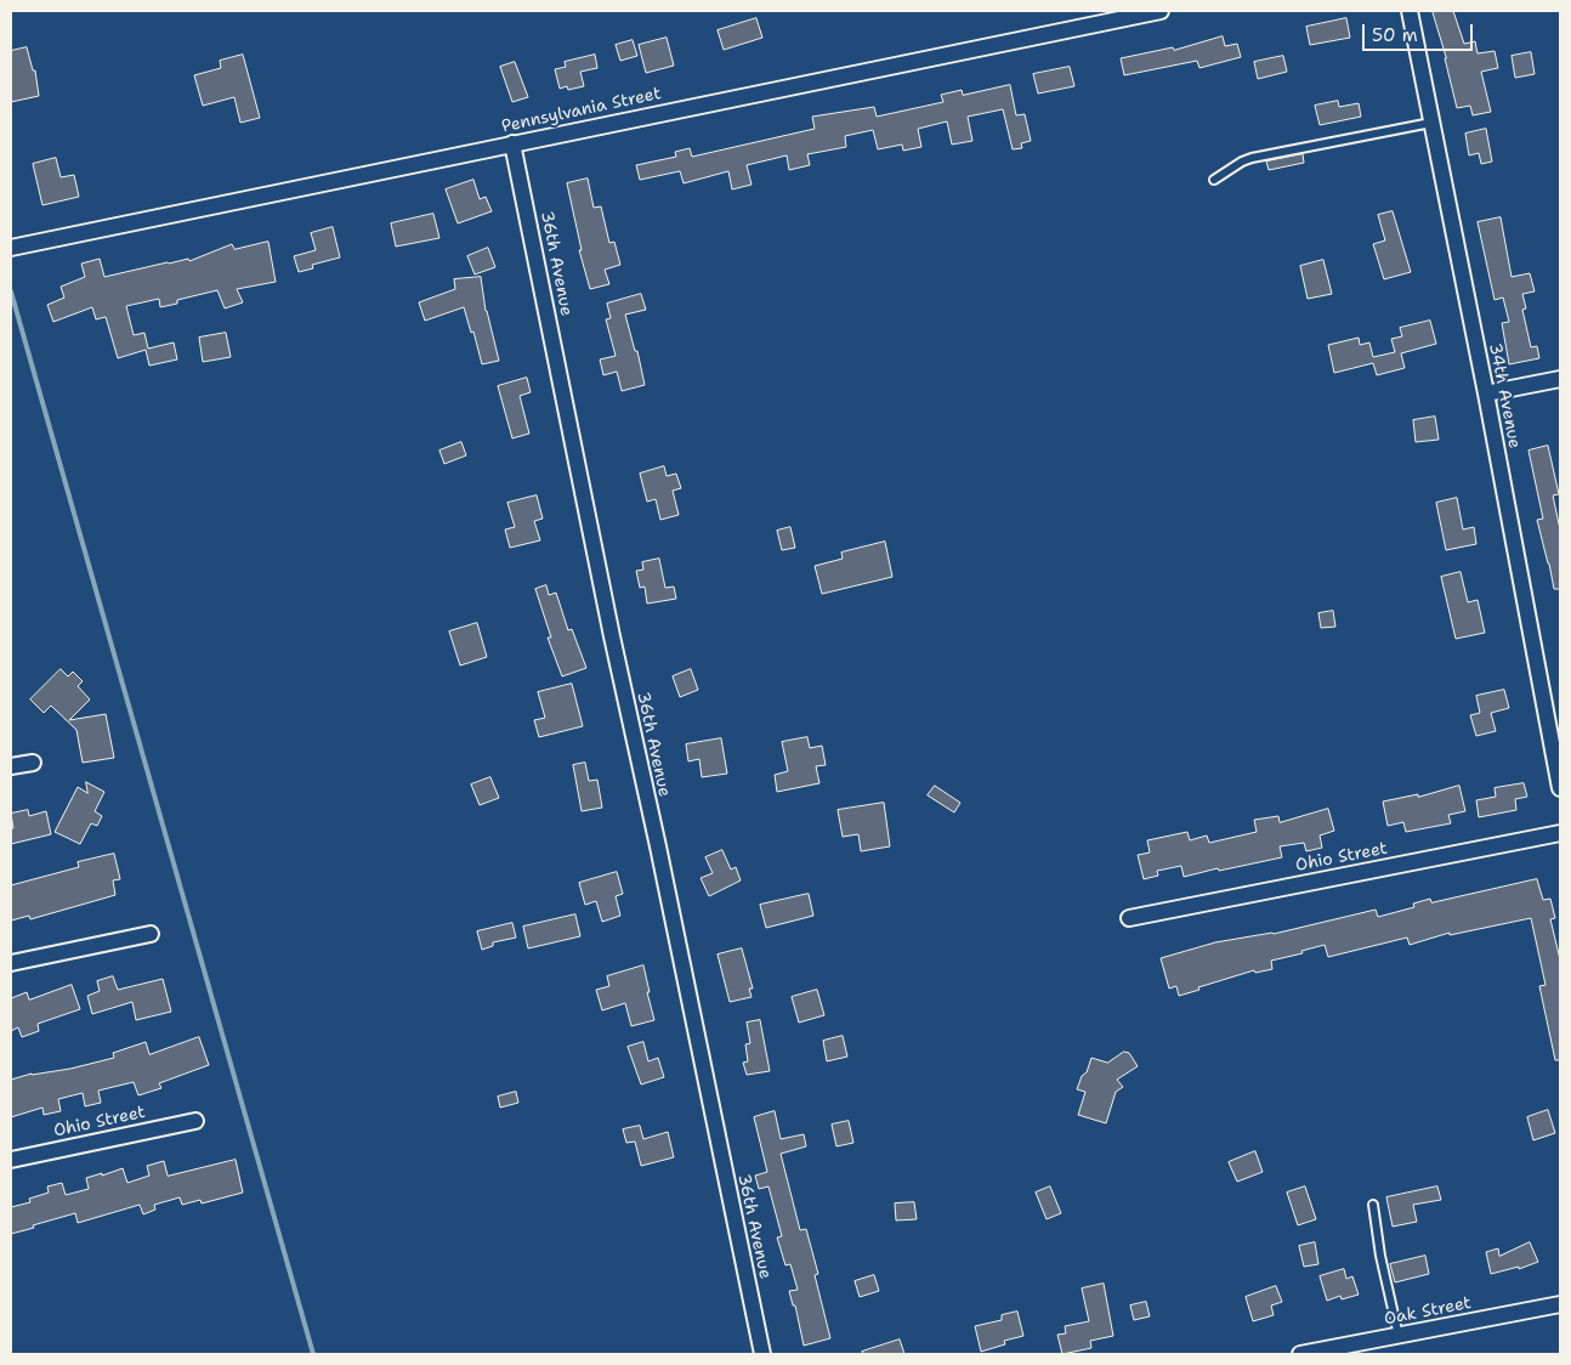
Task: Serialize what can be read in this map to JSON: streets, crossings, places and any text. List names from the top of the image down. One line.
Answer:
{"streets":{"street":["Pennsylvania Street","36th Avenue","34th Avenue","Ohio Street","Oak Street"]},"crossings":[["Pennsylvania Street","36th Avenue"]],"scale_bar":"50 m"}
